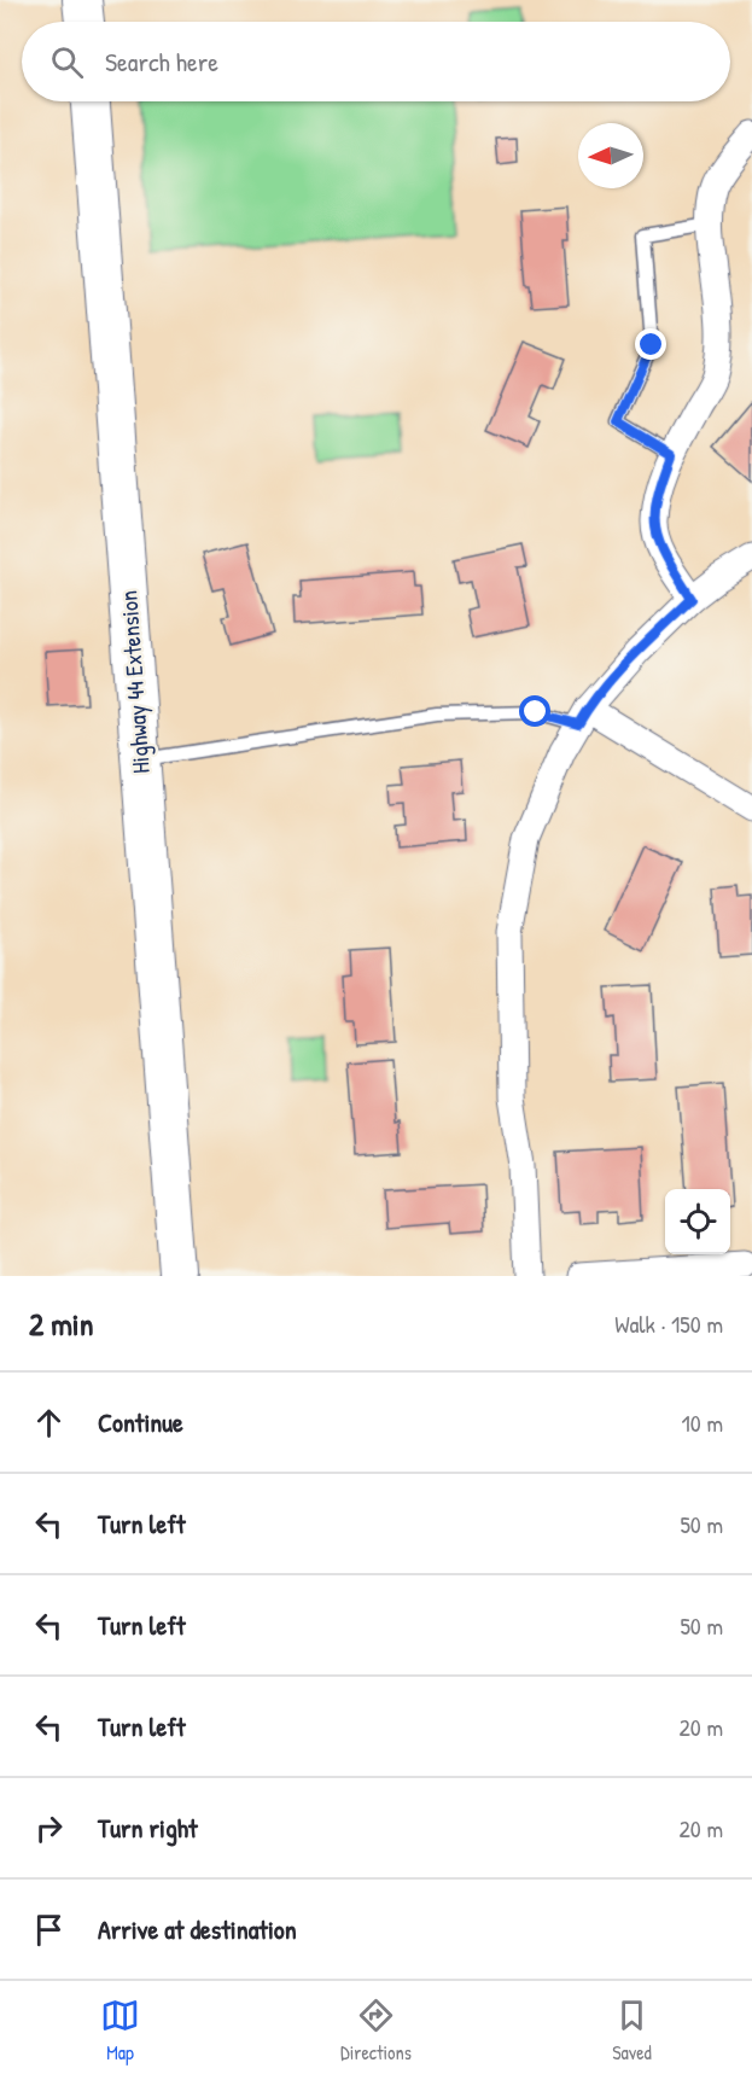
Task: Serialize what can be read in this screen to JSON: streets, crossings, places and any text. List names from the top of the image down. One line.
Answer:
{"streets":{"main road":["Highway 44 Extension"]},"north":"left","page":{"search":"Search here","heading":["2 min","Walk · 150 m"],"list":[["Continue","10 m"],["Turn left","50 m"],["Turn left","50 m"],["Turn left","20 m"],["Turn right","20 m"],"Arrive at destination"],"nav":["Map","Directions","Saved"]}}
